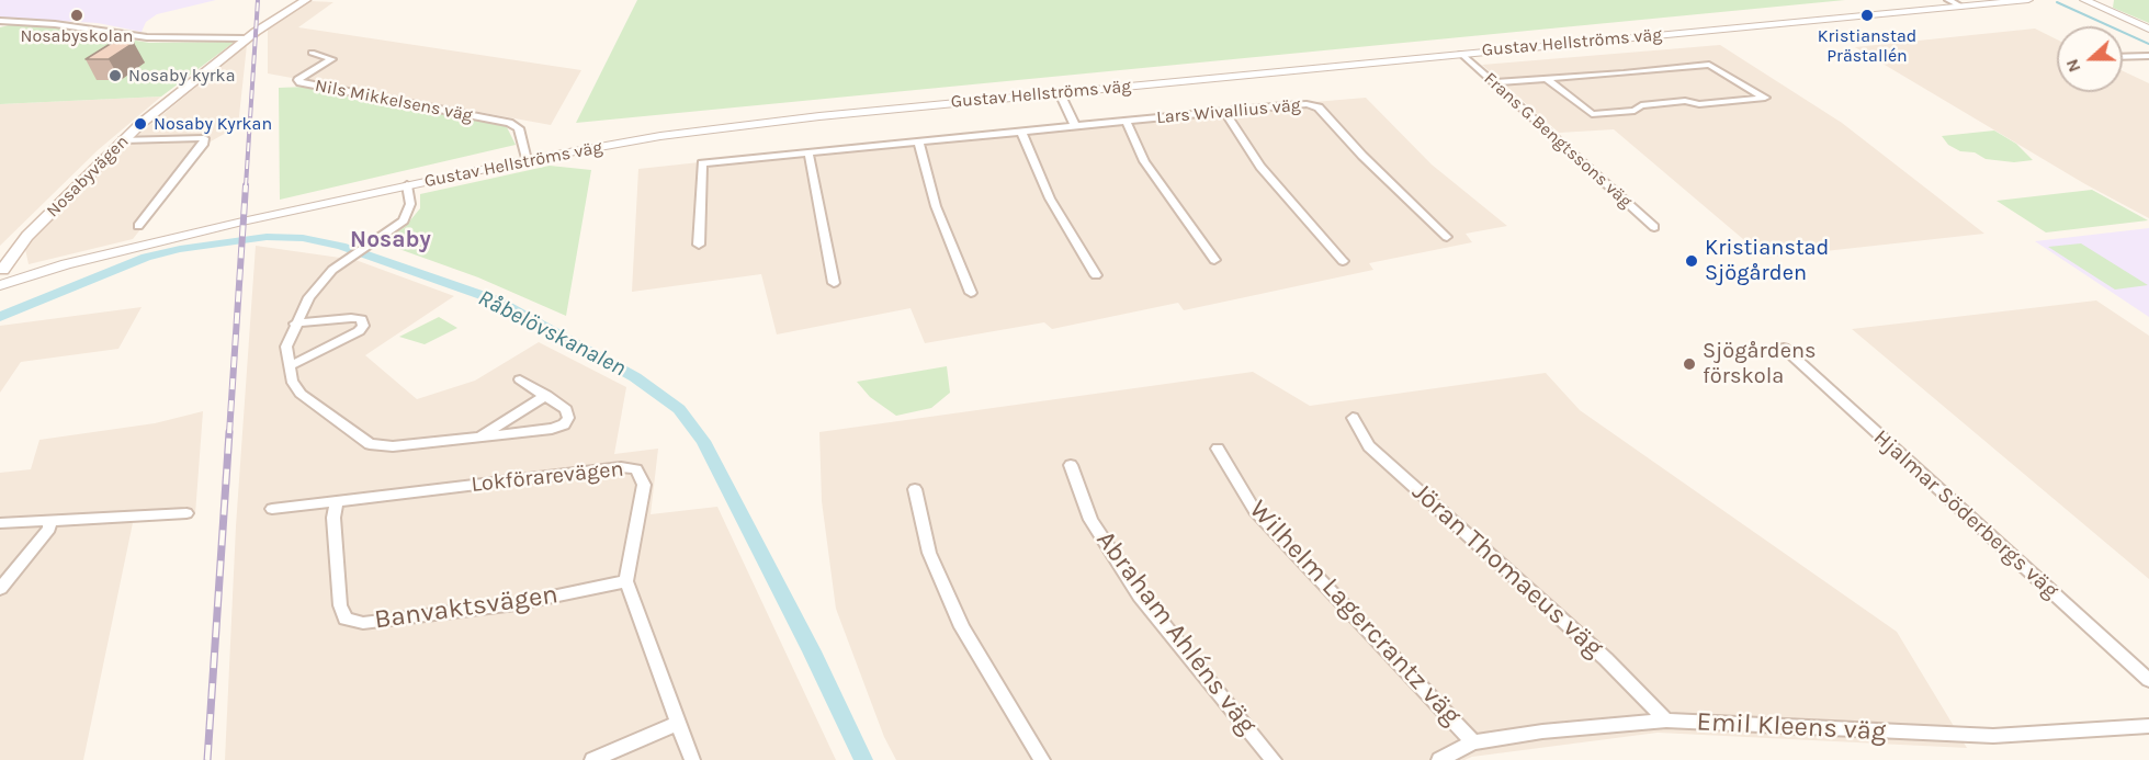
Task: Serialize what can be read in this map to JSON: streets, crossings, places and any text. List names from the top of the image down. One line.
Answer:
{"streets":{"main road":["Nosabyvägen"],"street":["Gustav Hellströms väg","Nils Mikkelsens väg","Lars Wivallius väg","Frans G Bengtssons väg","Lokförarevägen","Hjalmar Söderbergs väg","Jöran Thomaeus väg","Banvaktsvägen","Wilhelm Lagercrantz väg","Abraham Ahléns väg","Emil Kleens väg"]},"crossings":[["Gustav Hellströms väg","Nils Mikkelsens väg"],["Gustav Hellströms väg","Frans G Bengtssons väg"],["Gustav Hellströms väg","Nosabyvägen"],["Lokförarevägen","Banvaktsvägen"],["Jöran Thomaeus väg","Emil Kleens väg"],["Wilhelm Lagercrantz väg","Emil Kleens väg"]],"districts":["Nosaby"],"water":["Råbelövskanalen"],"places":["Nosabyskolan","Kristianstad Prästallén","Nosaby kyrka","Nosaby Kyrkan","Kristianstad Sjögården","Sjögårdens förskola"],"north":"left"}
